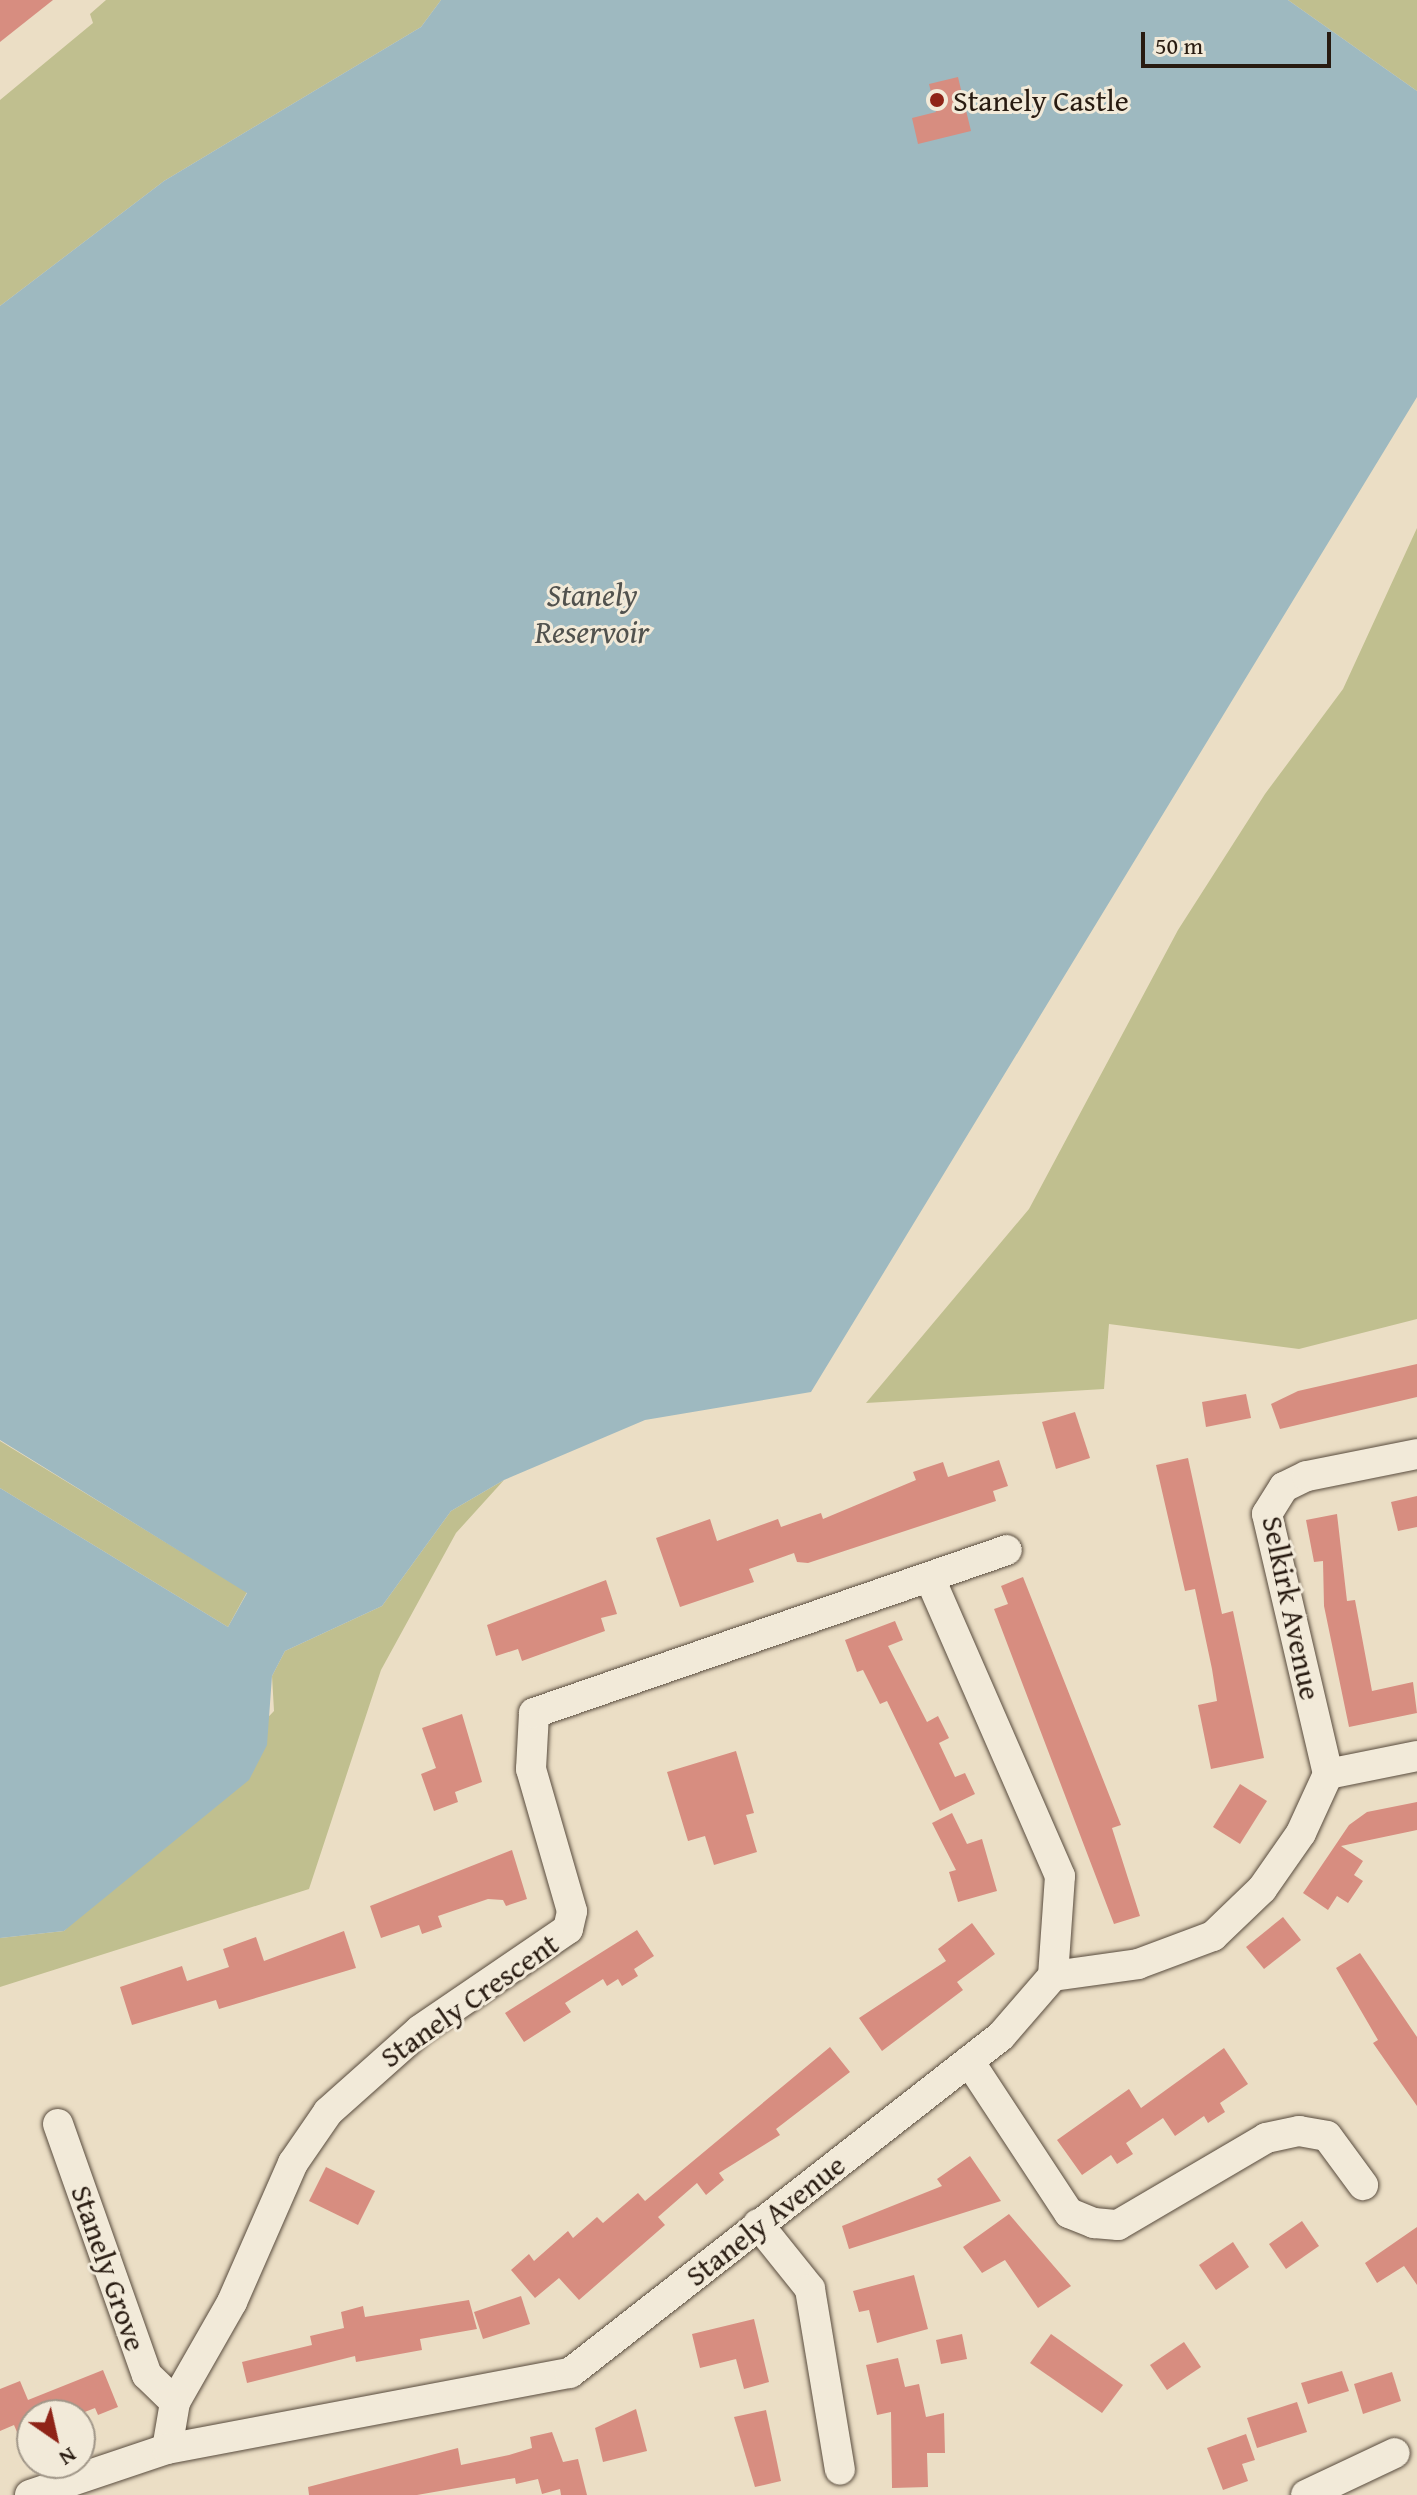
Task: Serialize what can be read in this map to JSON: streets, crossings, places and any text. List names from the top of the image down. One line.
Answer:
{"streets":{"street":["Selkirk Avenue","Stanely Crescent","Stanely Avenue","Stanely Grove"]},"crossings":[["Stanely Crescent","Stanely Avenue"],["Stanely Crescent","Stanely Grove"]],"water":["Stanely Reservoir"],"places":["Stanely Castle"],"scale_bar":"50 m","north":"bottom right"}
